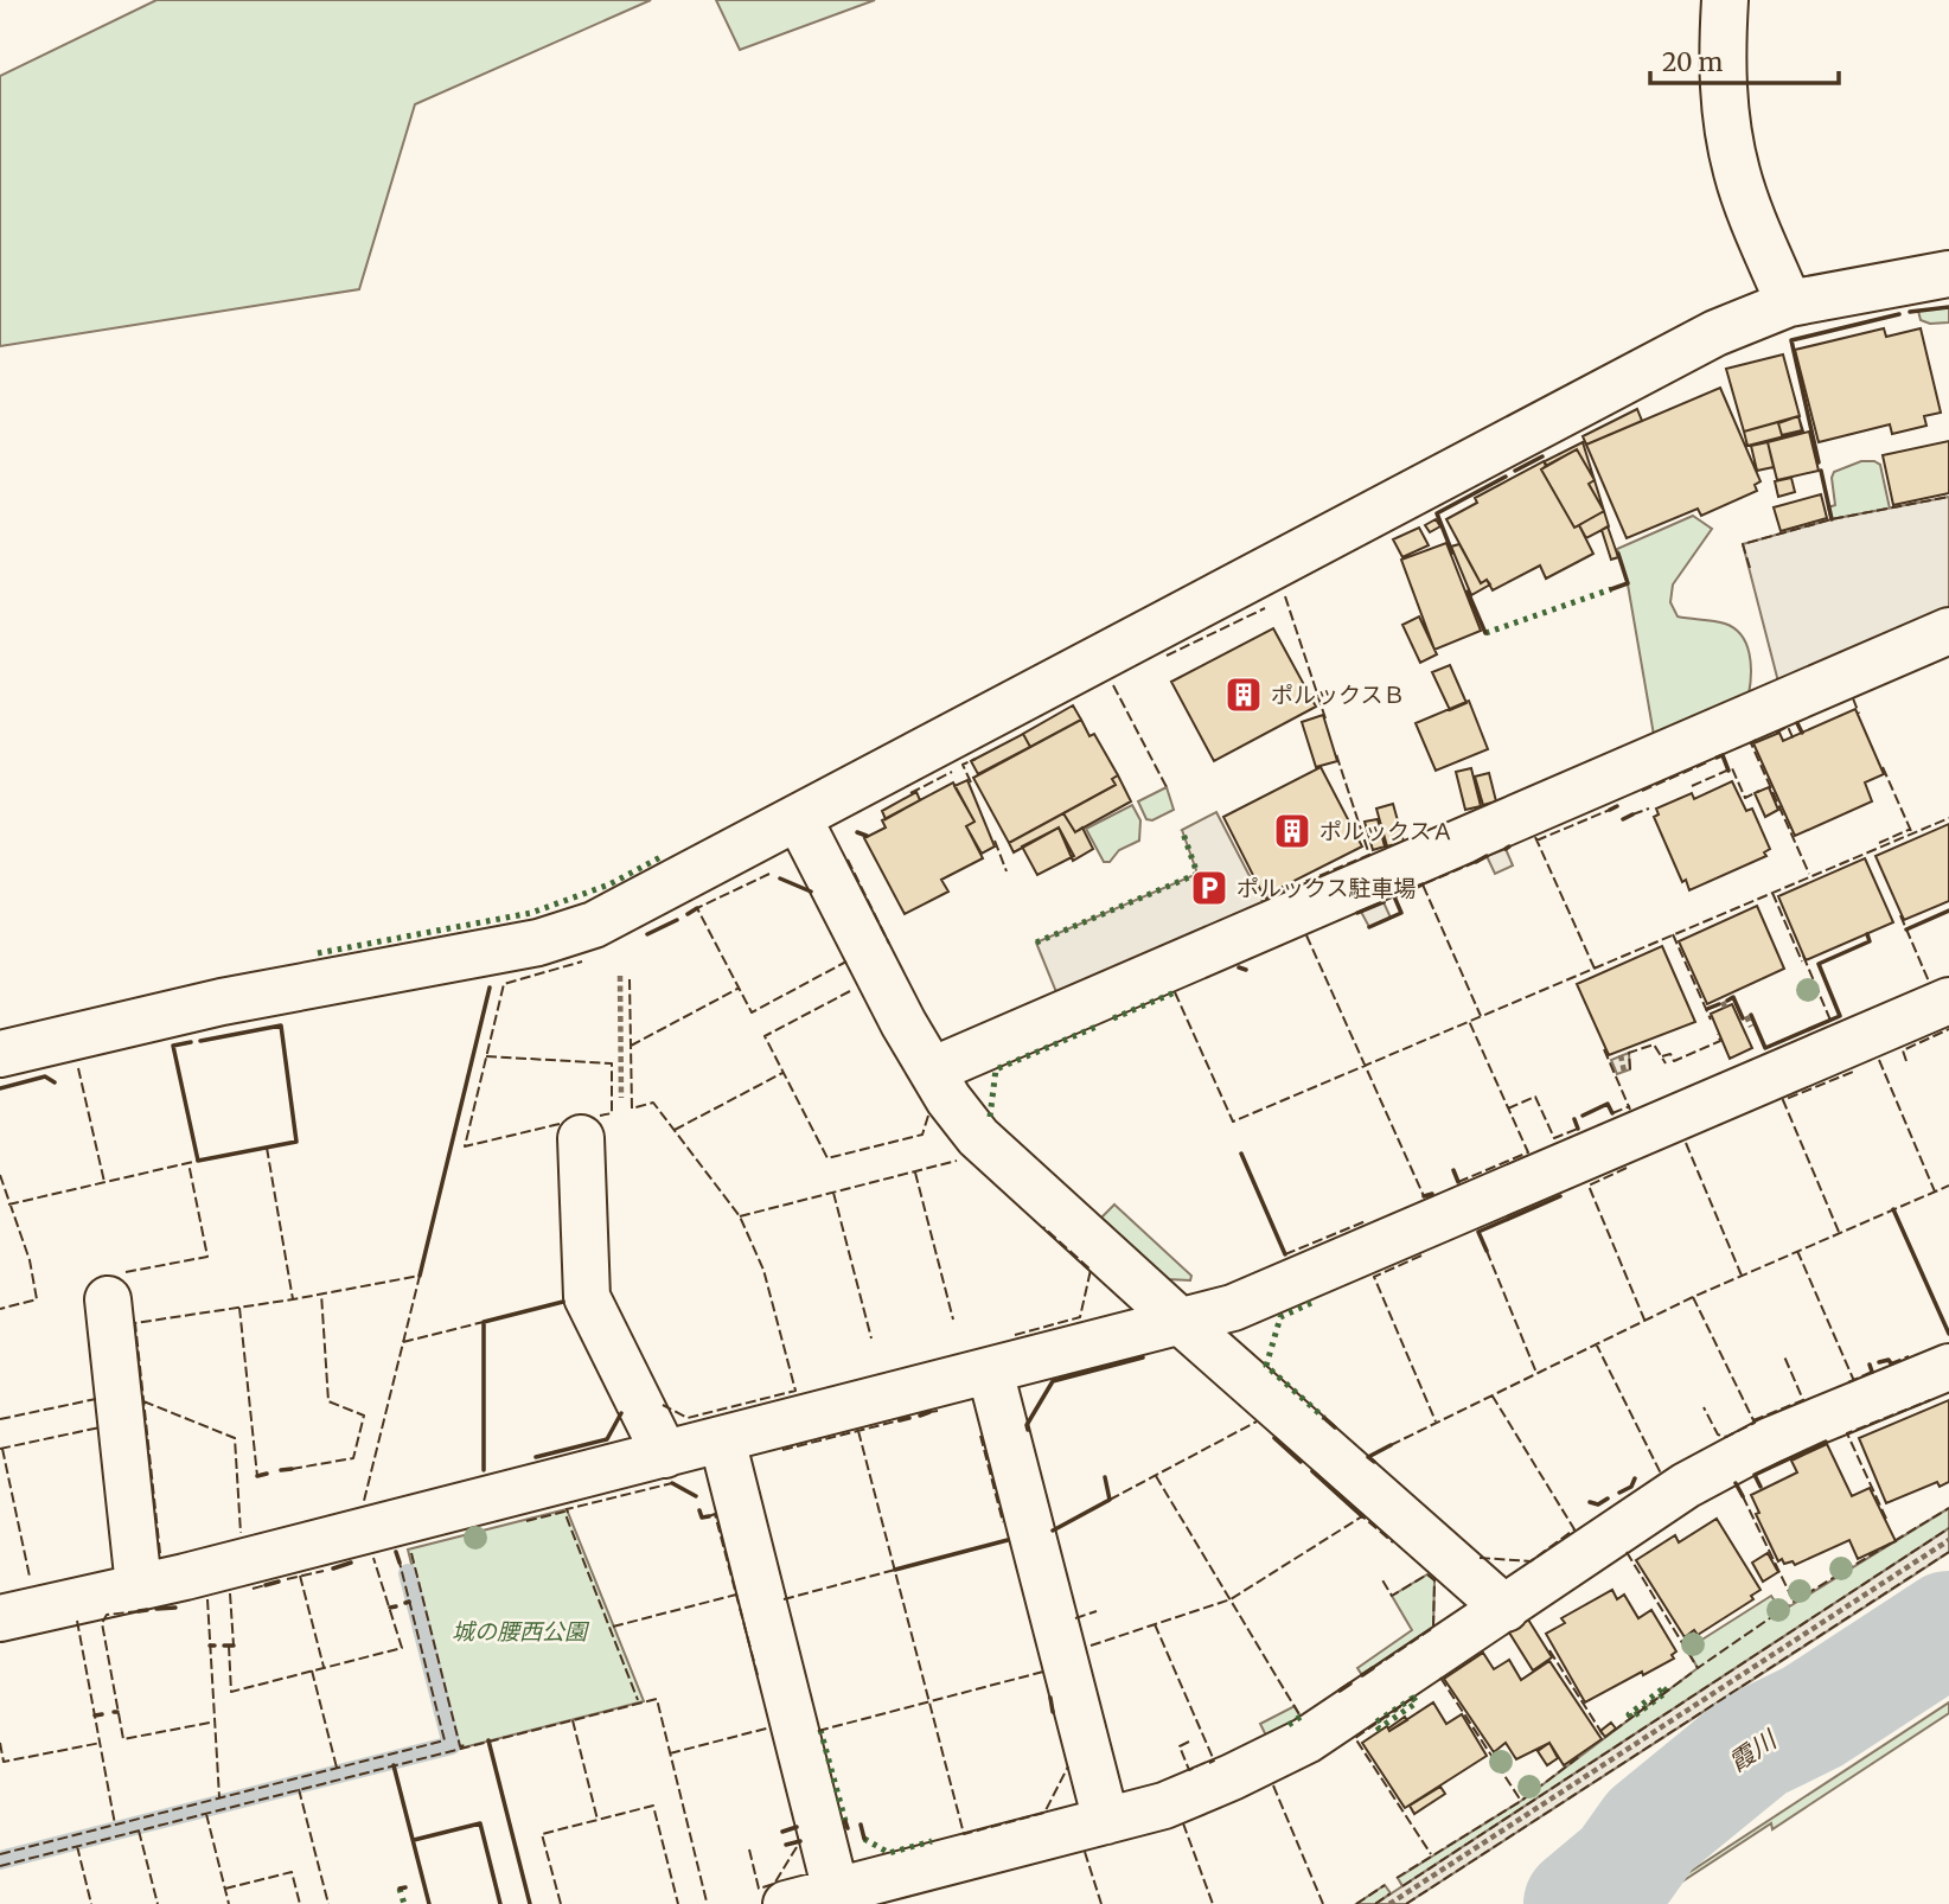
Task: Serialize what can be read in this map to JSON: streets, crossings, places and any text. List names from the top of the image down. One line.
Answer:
{"water":["霞川"],"parks":["城の腰西公園"],"places":{"building":["ポルックスＢ","ポルックスＡ"],"parking":["ポルックス駐車場"]},"scale_bar":"20 m"}
